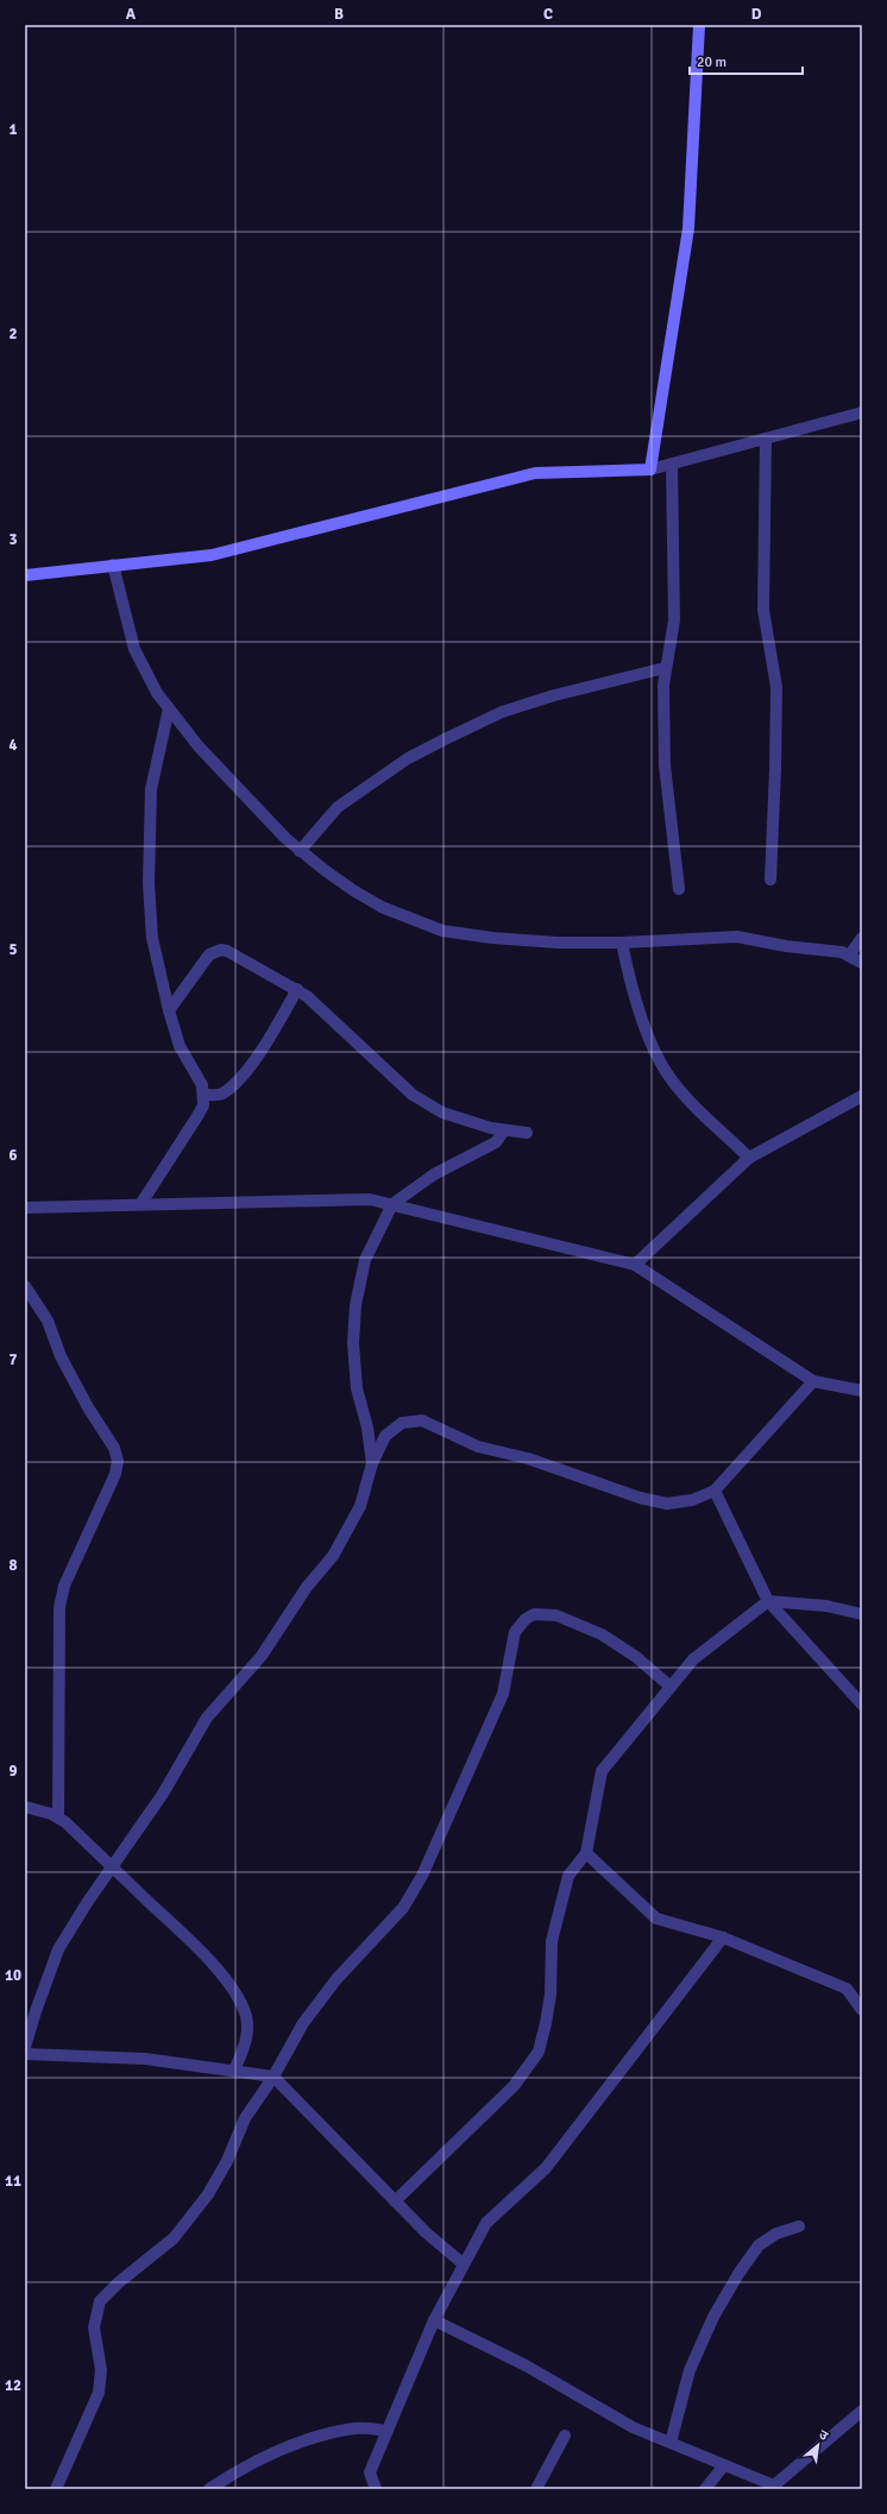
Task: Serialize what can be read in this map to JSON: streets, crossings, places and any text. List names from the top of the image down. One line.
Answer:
{"scale_bar":"20 m","north":"top right","grid":{"columns":["A","B","C","D"],"rows":["1","2","3","4","5","6","7","8","9","10","11","12"]}}
